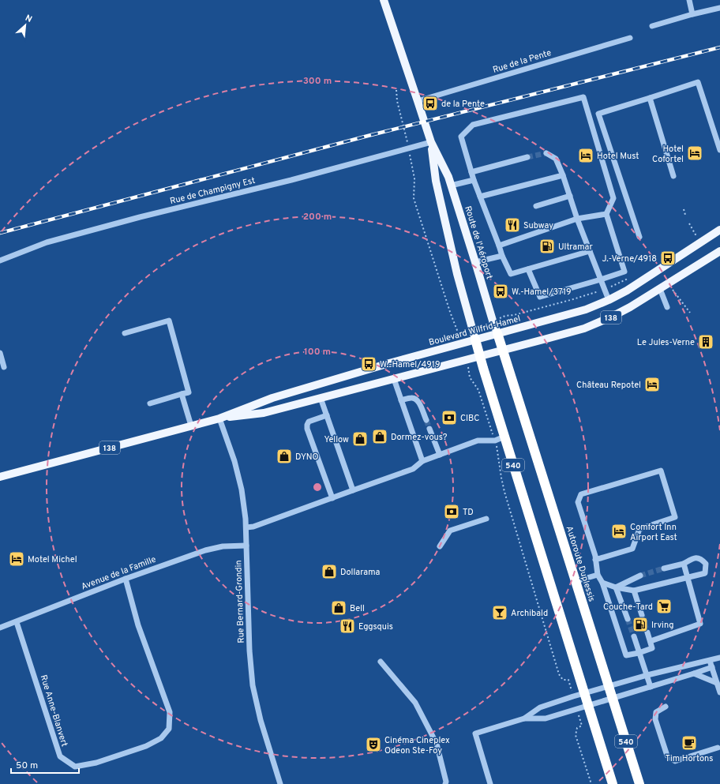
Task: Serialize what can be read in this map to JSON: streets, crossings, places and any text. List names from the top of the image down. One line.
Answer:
{"streets":{"highway":["Route de l'Aéroport","540","Autoroute Duplessis"],"main road":["138","Boulevard Wilfrid-Hamel"],"street":["Rue de la Pente","Rue de Champigny Est","Avenue de la Famille","Rue Bernard-Grondin","Rue Anne-Blanvert"]},"crossings":[["Rue de la Pente","Route de l'Aéroport"],["Rue de Champigny Est","Route de l'Aéroport"],["Route de l'Aéroport","Boulevard Wilfrid-Hamel"],["Route de l'Aéroport","540"],["Route de l'Aéroport","Autoroute Duplessis"],["Boulevard Wilfrid-Hamel","540"],["Boulevard Wilfrid-Hamel","Autoroute Duplessis"],["Boulevard Wilfrid-Hamel","Rue Bernard-Grondin"],["Avenue de la Famille","Rue Bernard-Grondin"],["Avenue de la Famille","Rue Anne-Blanvert"]],"places":{"bus stop":["de la Pente","J.-Verne/4918","W.-Hamel/3719","W.-Hamel/4919"],"hotel":["Hotel Cofortel","Hotel Must","Château Repotel","Comfort Inn Airport East","Motel Michel"],"restaurant":["Subway","Eggsquis"],"fuel station":["Ultramar","Irving"],"building":["Le Jules-Verne"],"bank":["CIBC","TD"],"shop":["Dormez-vous?","Yellow","DYNO","Dollarama","Bell"],"supermarket":["Couche-Tard"],"bar":["Archibald"],"cafe":["Tim Hortons"],"theatre":["Cinéma Cineplex Odeon Ste-Foy"]},"scale_bar":"50 m","north":"top right","rings":["300 m","200 m","100 m"]}
